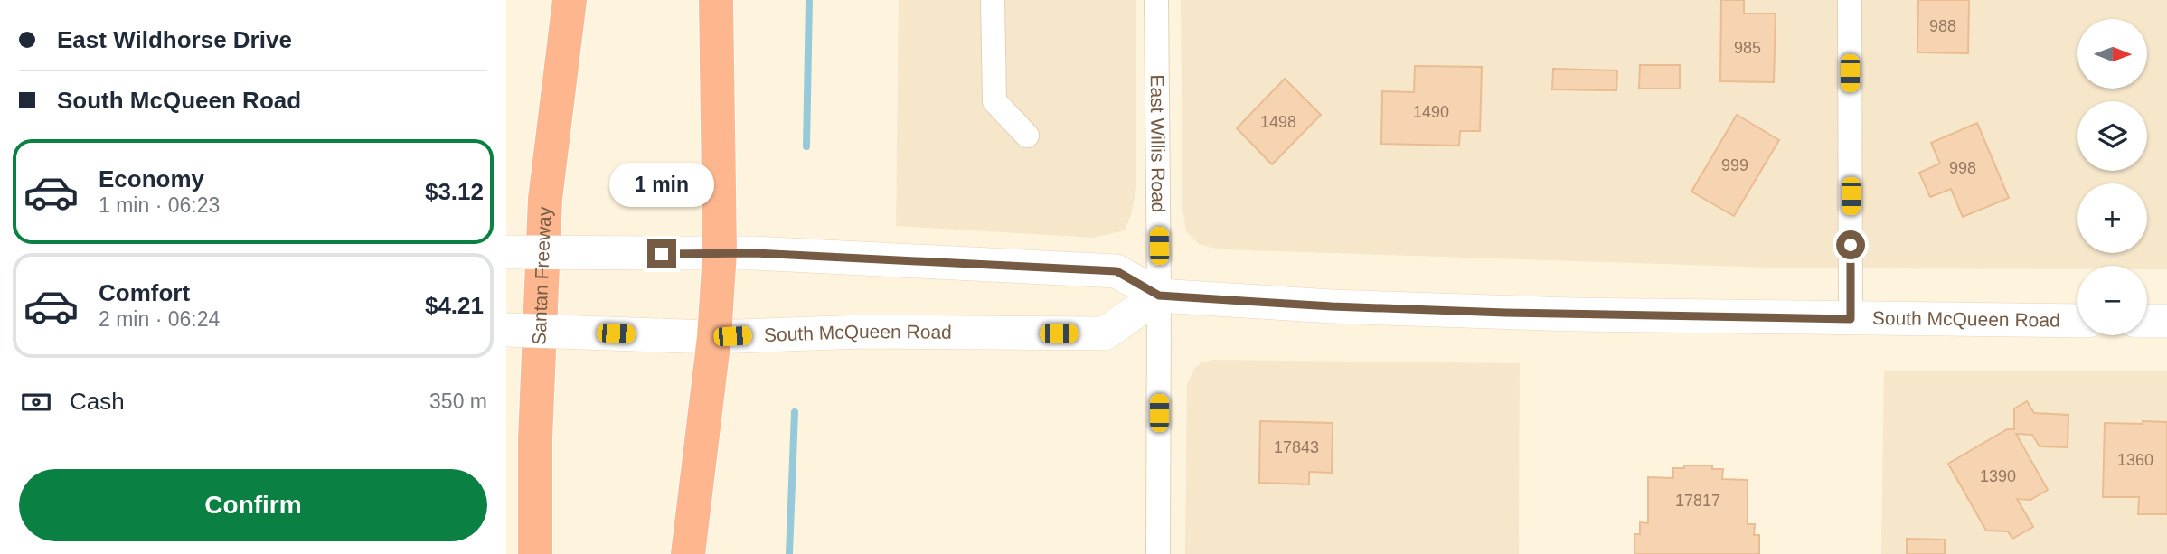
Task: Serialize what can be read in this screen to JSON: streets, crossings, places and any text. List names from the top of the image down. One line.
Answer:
{"streets":{"highway":["Santan Freeway"],"main road":["South McQueen Road"],"street":["East Willis Road"]},"crossings":[["East Willis Road","South McQueen Road"]],"house_numbers":["988","985","1490","1498","999","998","17843","1360","1390","17817"],"north":"right","page":{"banner":["East Wildhorse Drive","South McQueen Road"],"map_buttons":["+","−"],"list":[{"name":"Economy","note":"1 min · 06:23","value":"$3.12"},{"name":"Comfort","note":"2 min · 06:24","value":"$4.21"}],"bubble":"1 min","pay":["Cash","350 m"],"buttons":"Confirm"}}
